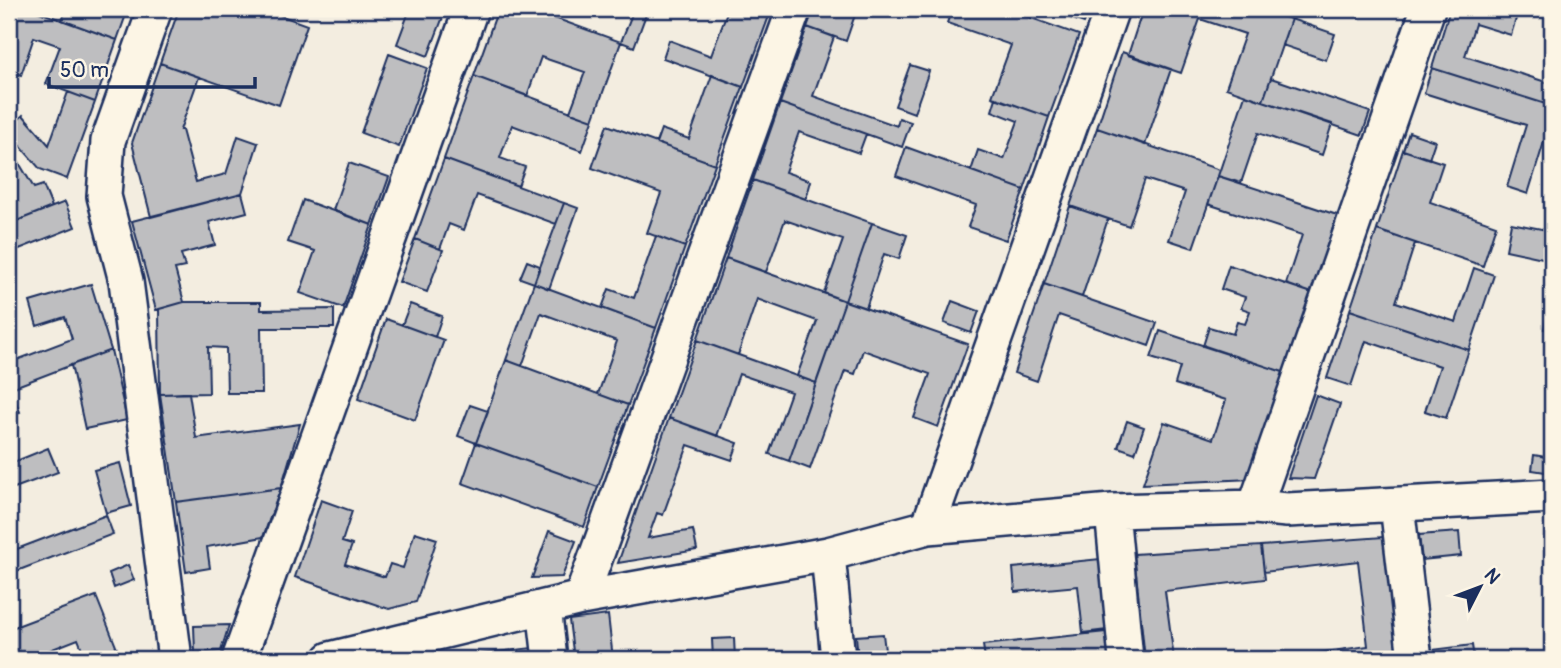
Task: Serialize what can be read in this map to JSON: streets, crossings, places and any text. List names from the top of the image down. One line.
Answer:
{"scale_bar":"50 m","north":"top right"}
